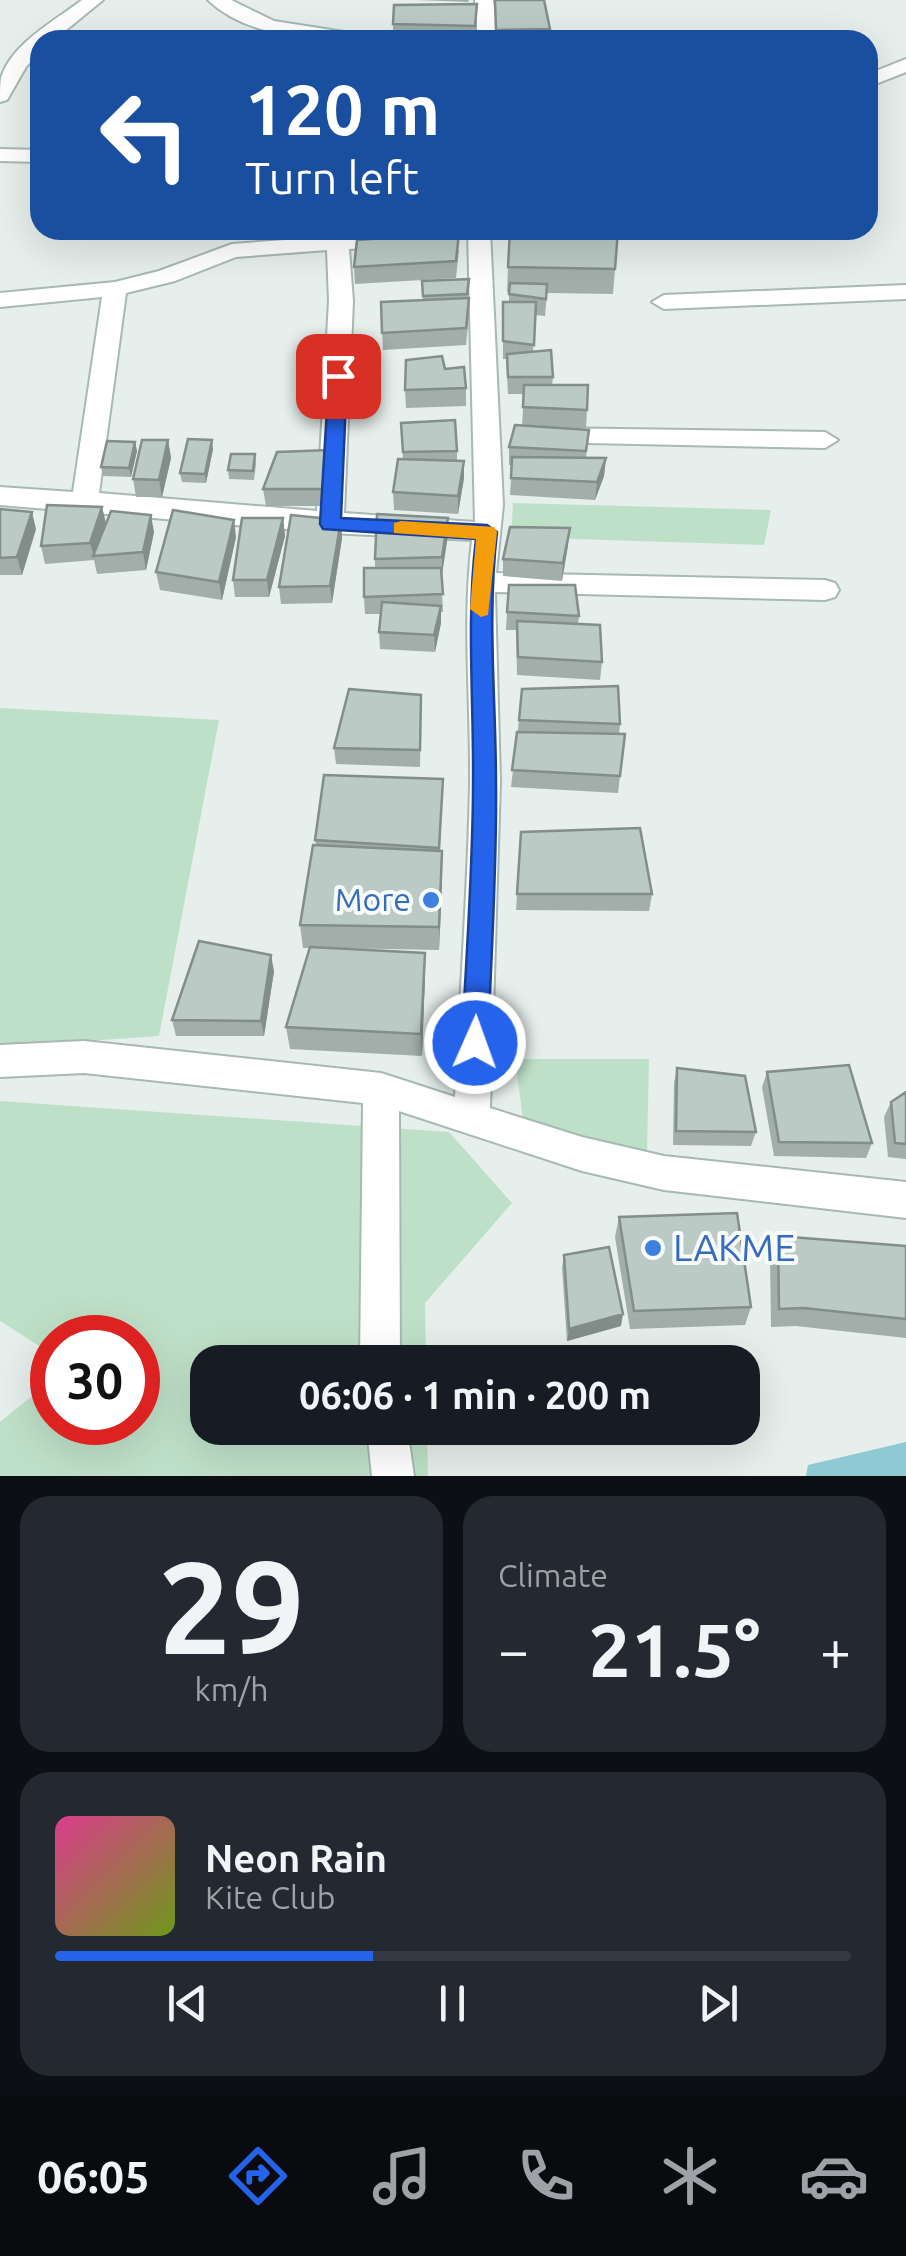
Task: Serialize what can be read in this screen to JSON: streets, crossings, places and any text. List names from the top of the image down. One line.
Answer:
{"places":["More","LAKME"],"page":{"turn":["120 m","Turn left"],"limit":"30","trip":"06:06 · 1 min · 200 m","tile":[["29","km/h"],"Climate"],"heat":["−","21.5°","+"],"song":["Neon Rain","Kite Club"],"tabs":"06:05"}}
